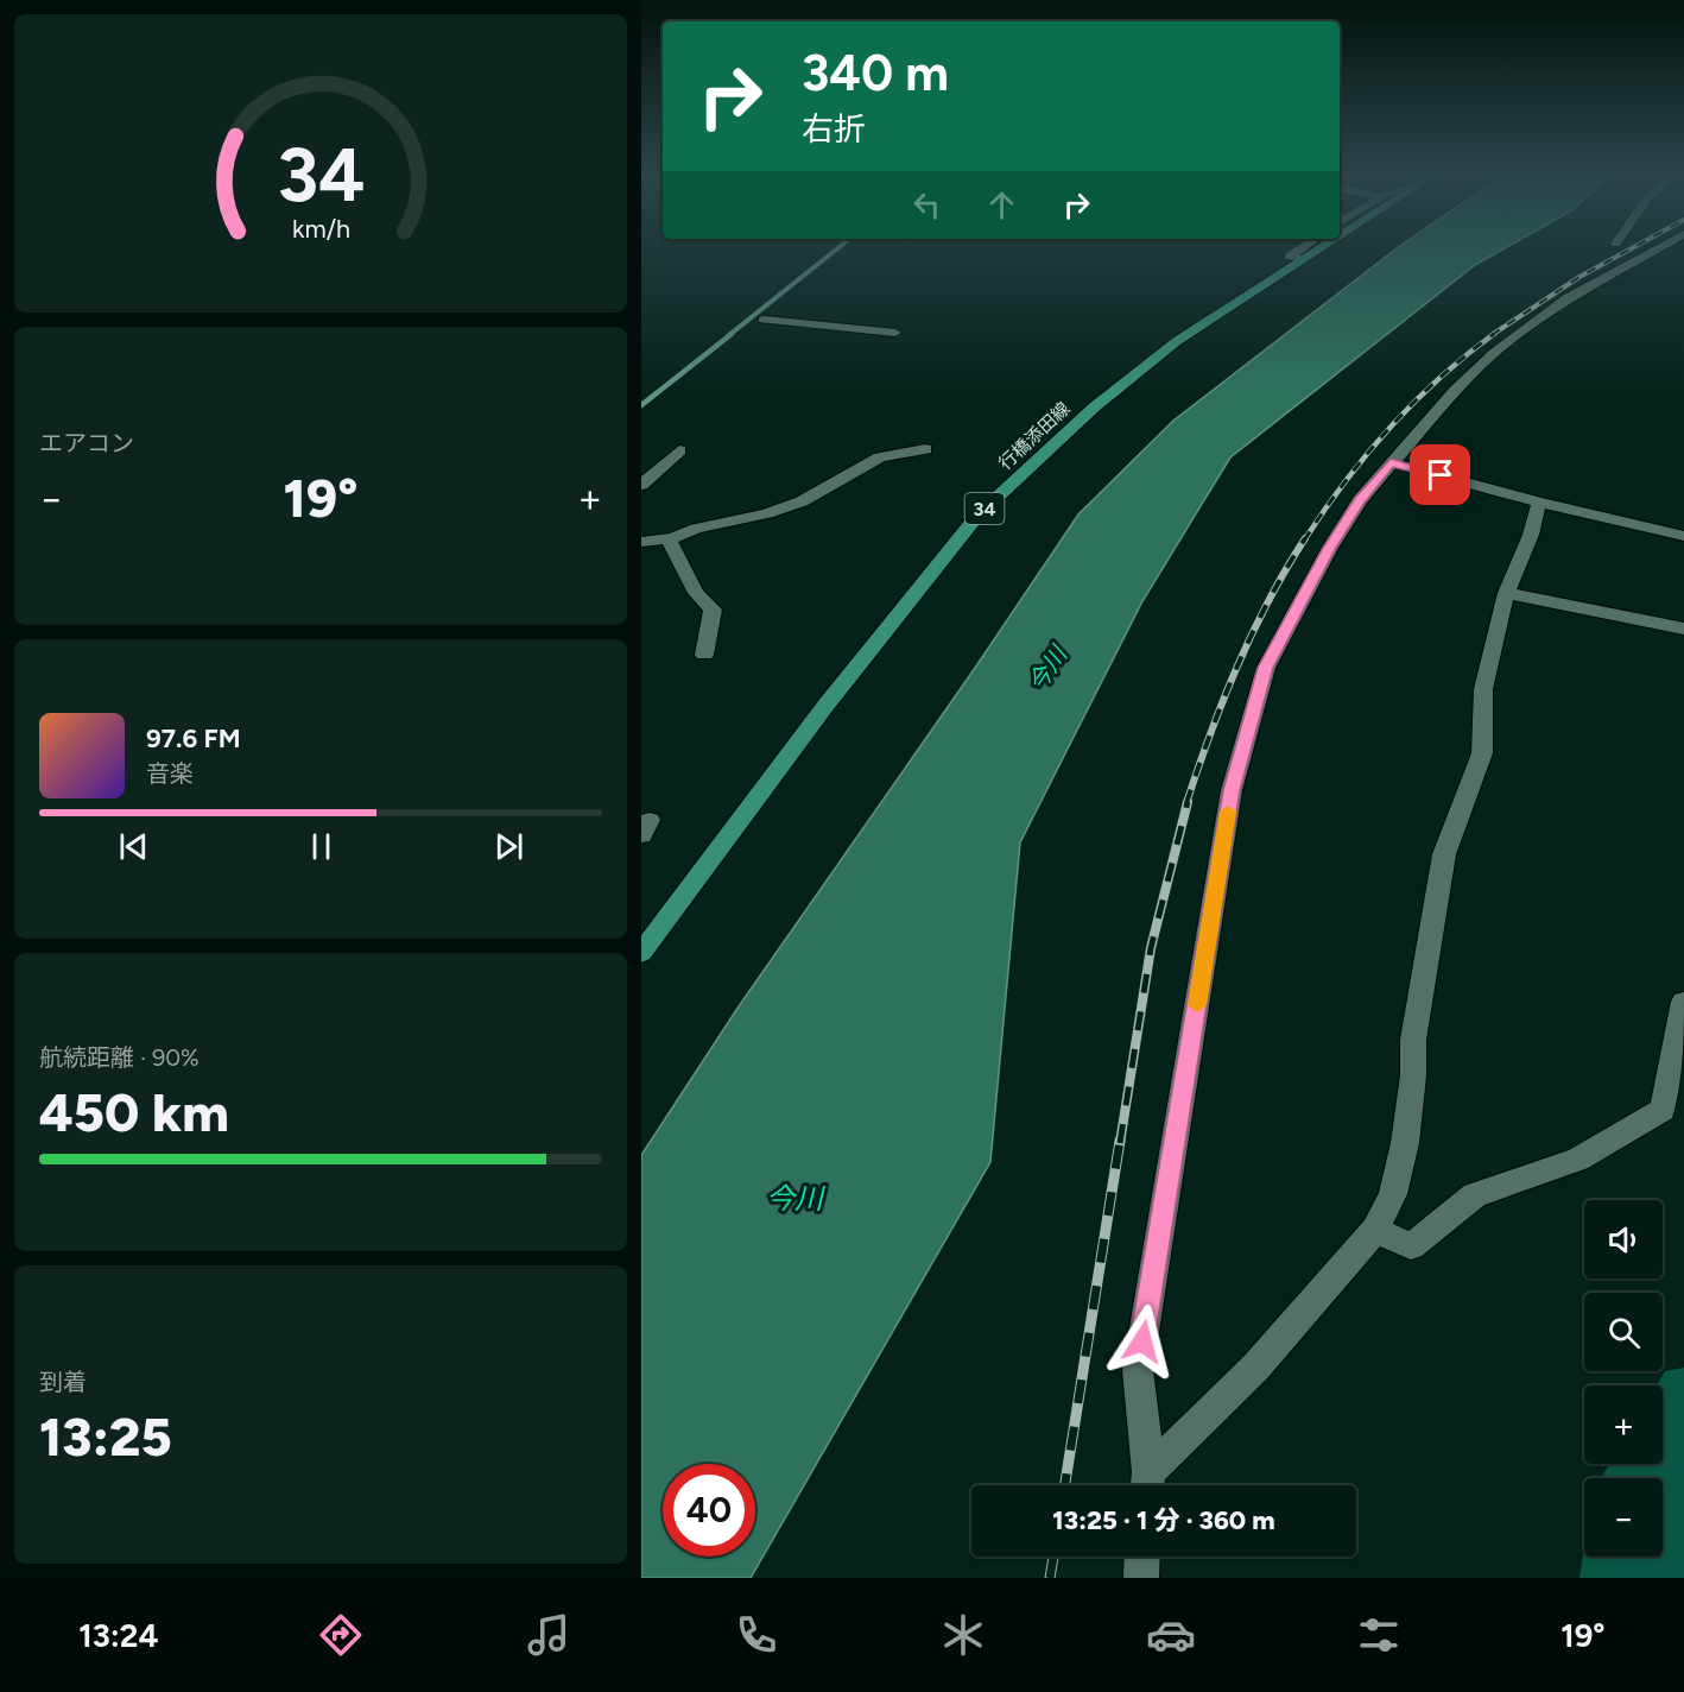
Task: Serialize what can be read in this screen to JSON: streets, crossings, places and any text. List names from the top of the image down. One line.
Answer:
{"streets":{"main road":["行橋添田線","34"]},"water":["今川"],"page":{"turn":["340 m","右折"],"tile":["エアコン",["航続距離 · 90%","450 km"],["到着","13:25"]],"heat":["−","19°","+"],"song":["97.6 FM","音楽"],"map_buttons":["+","−"],"limit":"40","trip":"13:25 · 1 分 · 360 m","tabs":["13:24","19°"],"gauge":["34","km/h"]}}
